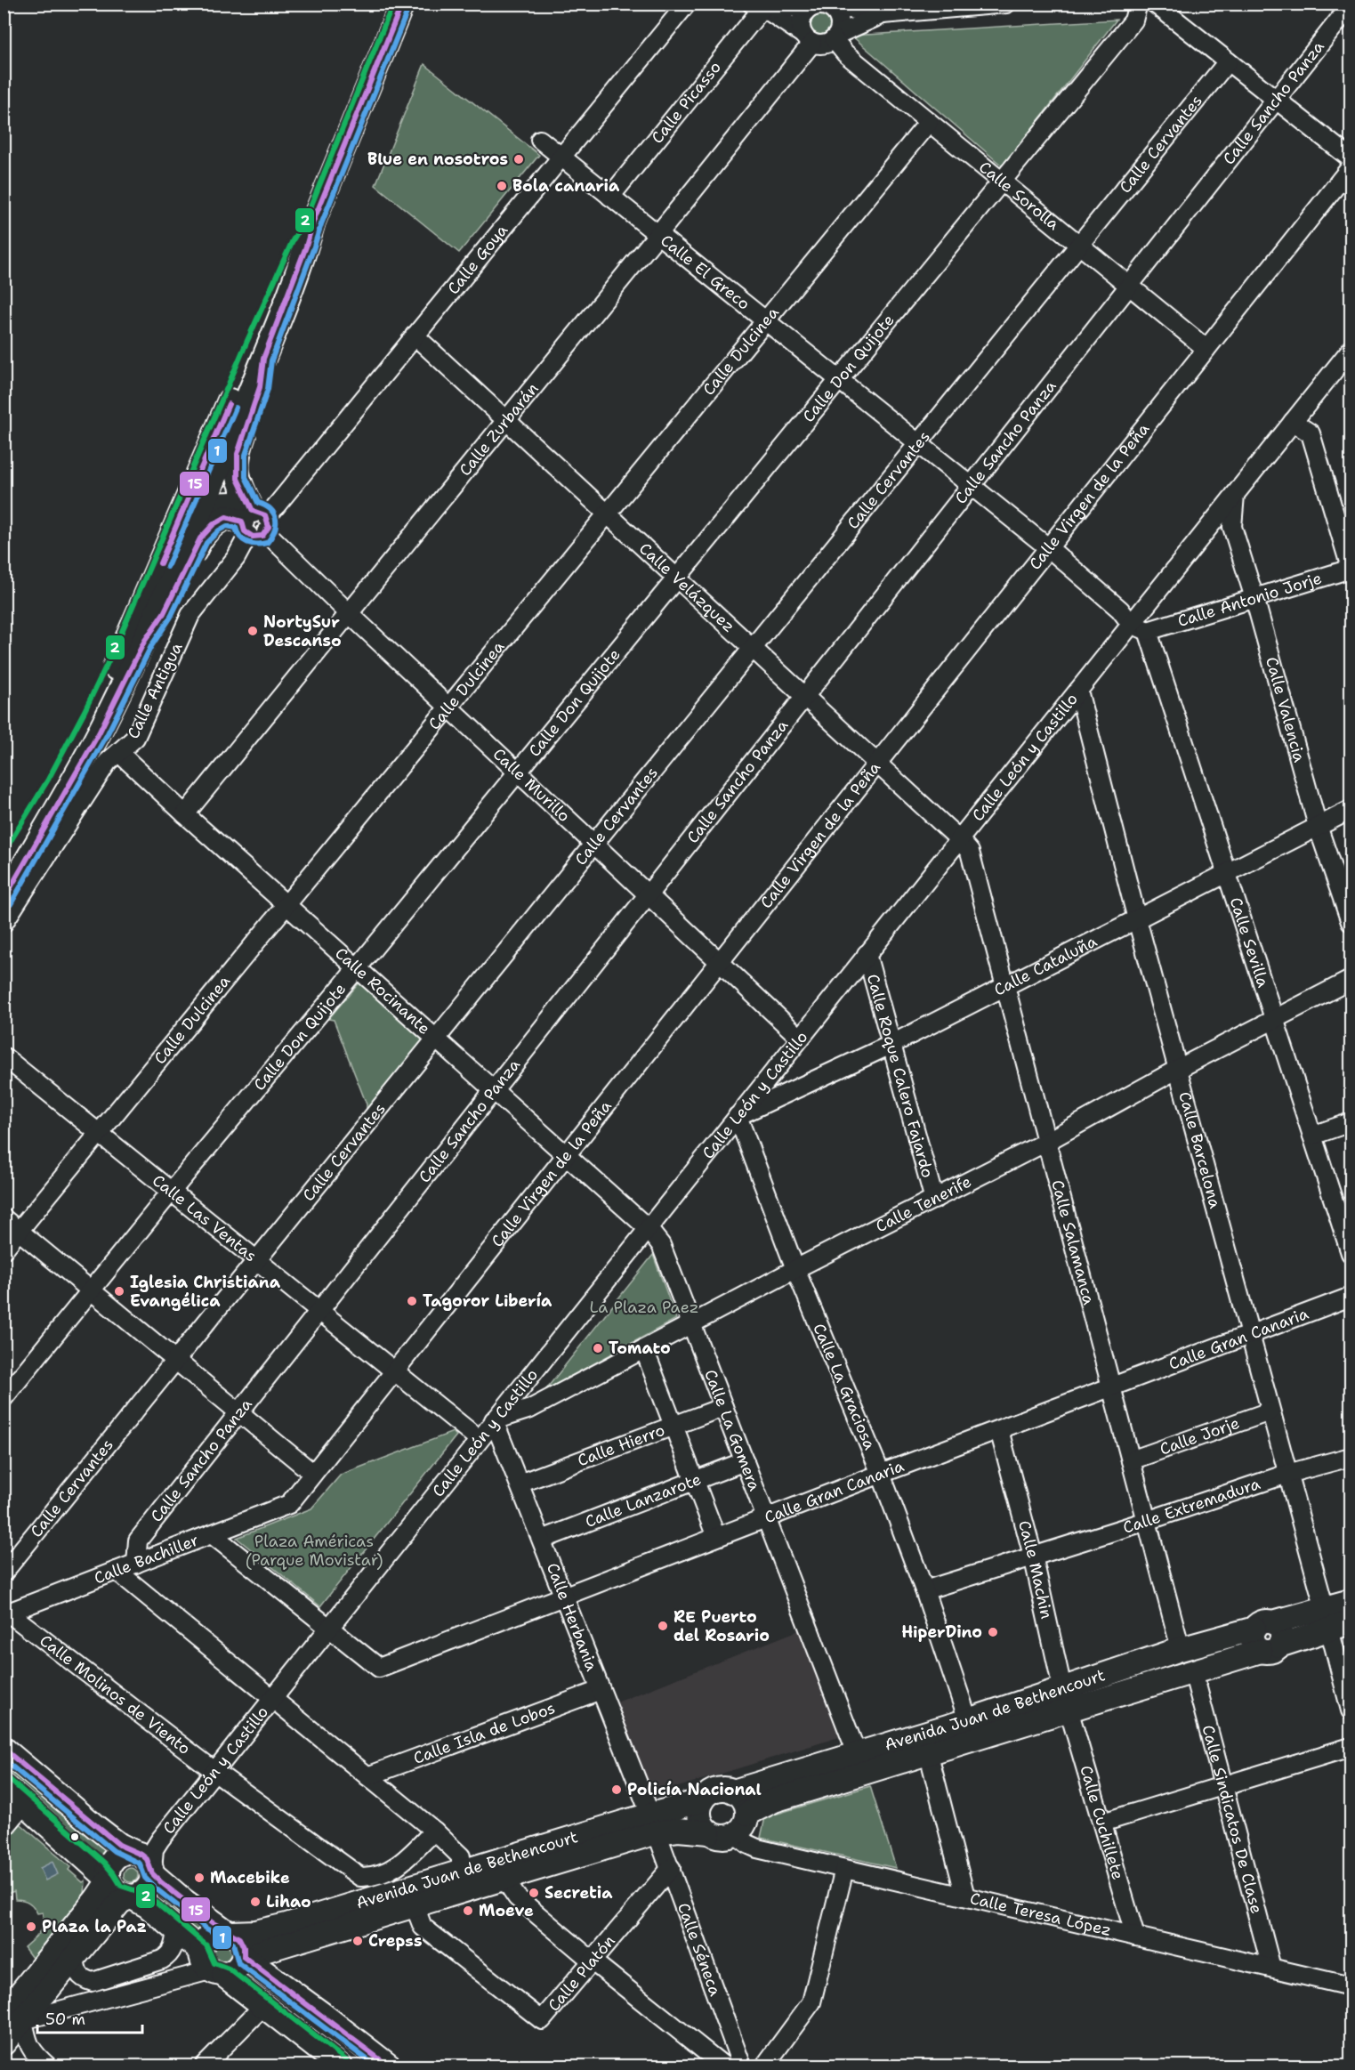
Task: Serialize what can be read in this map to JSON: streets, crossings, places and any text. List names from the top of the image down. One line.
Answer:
{"streets":{"main road":["Avenida Juan de Bethencourt"],"street":["Calle Picasso","Calle Sancho Panza","Calle Cervantes","Calle Sorolla","Calle Goya","Calle El Greco","Calle Dulcinea","Calle Don Quijote","Calle Zurbarán","Calle Virgen de la Peña","Calle Velázquez","Calle Antonio Jorje","Calle Antigua","Calle Valencia","Calle León y Castillo","Calle Murillo","Calle Sevilla","Calle Cataluña","Calle Rocinante","Calle Roque Calero Fajardo","Calle Barcelona","Calle Tenerife","Calle Las Ventas","Calle Salamanca","Calle Gran Canaria","Calle La Graciosa","Calle La Gomera","Calle Jorje","Calle Hierro","Calle Lanzarote","Calle Extremadura","Calle Bachiller","Calle Machin","Calle Herbania","Calle Molinos de Viento","Calle Isla de Lobos","Calle Sindicatos De Clase","Calle Cuchillete","Calle Teresa López","Calle Séneca","Calle Platón"]},"crossings":[["Calle Picasso","Calle El Greco"],["Calle Sancho Panza","Calle Sorolla"],["Calle Sancho Panza","Calle El Greco"],["Calle Sancho Panza","Calle Velázquez"],["Calle Sancho Panza","Calle Murillo"],["Calle Sancho Panza","Calle Rocinante"],["Calle Sancho Panza","Calle Las Ventas"],["Calle Sancho Panza","Calle Bachiller"],["Calle Cervantes","Calle Sorolla"],["Calle Cervantes","Calle El Greco"],["Calle Cervantes","Calle Velázquez"],["Calle Cervantes","Calle Murillo"],["Calle Cervantes","Calle Rocinante"],["Calle Cervantes","Calle Las Ventas"],["Calle Sorolla","Calle Dulcinea"],["Calle Sorolla","Calle Don Quijote"],["Calle Sorolla","Calle Zurbarán"],["Calle Sorolla","Calle Virgen de la Peña"],["Calle Goya","Calle El Greco"],["Calle Goya","Calle Velázquez"],["Calle Goya","Calle Antigua"],["Calle Goya","Calle Murillo"],["Calle El Greco","Calle Dulcinea"],["Calle El Greco","Calle Don Quijote"],["Calle El Greco","Calle Zurbarán"],["Calle El Greco","Calle Virgen de la Peña"],["Calle El Greco","Calle León y Castillo"],["Calle Dulcinea","Calle Velázquez"],["Calle Dulcinea","Calle Murillo"],["Calle Dulcinea","Calle Rocinante"],["Calle Dulcinea","Calle Las Ventas"],["Calle Don Quijote","Calle Velázquez"],["Calle Don Quijote","Calle Murillo"],["Calle Don Quijote","Calle Rocinante"],["Calle Don Quijote","Calle Las Ventas"],["Calle Zurbarán","Calle Velázquez"],["Calle Zurbarán","Calle Murillo"],["Calle Zurbarán","Calle Rocinante"],["Calle Virgen de la Peña","Calle Velázquez"],["Calle Virgen de la Peña","Calle Murillo"],["Calle Virgen de la Peña","Calle Rocinante"],["Calle Virgen de la Peña","Calle Las Ventas"],["Calle Virgen de la Peña","Calle Bachiller"],["Calle Velázquez","Calle León y Castillo"],["Calle Velázquez","Calle Salamanca"],["Calle Antonio Jorje","Calle Valencia"],["Calle Antonio Jorje","Calle Sevilla"],["Calle Antigua","Calle Murillo"],["Calle Antigua","Calle Rocinante"],["Calle Valencia","Calle León y Castillo"],["Calle Valencia","Calle Cataluña"],["Calle León y Castillo","Calle Murillo"],["Calle León y Castillo","Calle Cataluña"],["Calle León y Castillo","Calle Rocinante"],["Calle León y Castillo","Calle Roque Calero Fajardo"],["Calle León y Castillo","Calle Barcelona"],["Calle León y Castillo","Calle Tenerife"],["Calle León y Castillo","Calle Las Ventas"],["Calle León y Castillo","Calle Salamanca"],["Calle León y Castillo","Calle Gran Canaria"],["Calle León y Castillo","Calle La Graciosa"],["Calle León y Castillo","Calle La Gomera"],["Calle León y Castillo","Calle Herbania"],["Calle León y Castillo","Calle Molinos de Viento"],["Calle Sevilla","Calle Cataluña"],["Calle Sevilla","Calle Tenerife"],["Calle Cataluña","Calle Roque Calero Fajardo"],["Calle Cataluña","Calle Barcelona"],["Calle Cataluña","Calle Salamanca"],["Calle Cataluña","Calle La Graciosa"],["Calle Rocinante","Calle La Gomera"],["Calle Roque Calero Fajardo","Calle Tenerife"],["Calle Barcelona","Calle Tenerife"],["Calle Barcelona","Calle Gran Canaria"],["Calle Barcelona","Calle Jorje"],["Calle Barcelona","Calle Extremadura"],["Calle Barcelona","Avenida Juan de Bethencourt"],["Calle Tenerife","Calle Salamanca"],["Calle Tenerife","Calle La Graciosa"],["Calle Tenerife","Calle La Gomera"],["Calle Tenerife","Calle Herbania"],["Calle Salamanca","Calle Gran Canaria"],["Calle Salamanca","Calle Jorje"],["Calle Salamanca","Calle Extremadura"],["Calle Salamanca","Avenida Juan de Bethencourt"],["Calle Gran Canaria","Calle La Graciosa"],["Calle Gran Canaria","Calle La Gomera"],["Calle Gran Canaria","Calle Machin"],["Calle Gran Canaria","Calle Herbania"],["Calle La Graciosa","Calle Extremadura"],["Calle La Graciosa","Avenida Juan de Bethencourt"],["Calle La Gomera","Calle Hierro"],["Calle La Gomera","Calle Lanzarote"],["Calle La Gomera","Avenida Juan de Bethencourt"],["Calle Hierro","Calle Herbania"],["Calle Lanzarote","Calle Herbania"],["Calle Extremadura","Calle Machin"],["Calle Bachiller","Calle Molinos de Viento"],["Calle Machin","Avenida Juan de Bethencourt"],["Calle Machin","Calle Cuchillete"],["Calle Herbania","Avenida Juan de Bethencourt"],["Calle Herbania","Calle Isla de Lobos"],["Calle Herbania","Calle Séneca"],["Avenida Juan de Bethencourt","Calle Sindicatos De Clase"],["Avenida Juan de Bethencourt","Calle Cuchillete"],["Avenida Juan de Bethencourt","Calle Teresa López"],["Avenida Juan de Bethencourt","Calle Séneca"],["Avenida Juan de Bethencourt","Calle Platón"],["Calle Sindicatos De Clase","Calle Teresa López"],["Calle Cuchillete","Calle Teresa López"],["Calle Séneca","Calle Platón"]],"parks":["La Plaza Paez","Plaza Américas (Parque Movistar)"],"places":["Blue en nosotros","Bola canaria","NortySur Descanso","Iglesia Christiana Evangélica","Tagoror Libería","Tomato","RE Puerto del Rosario","HiperDino","Policía Nacional","Macebike","Secretia","Lihao","Moeve","Plaza la Paz","Crepss"],"lines":["transit line 15","transit line 2","transit line 1"],"scale_bar":"50 m"}
